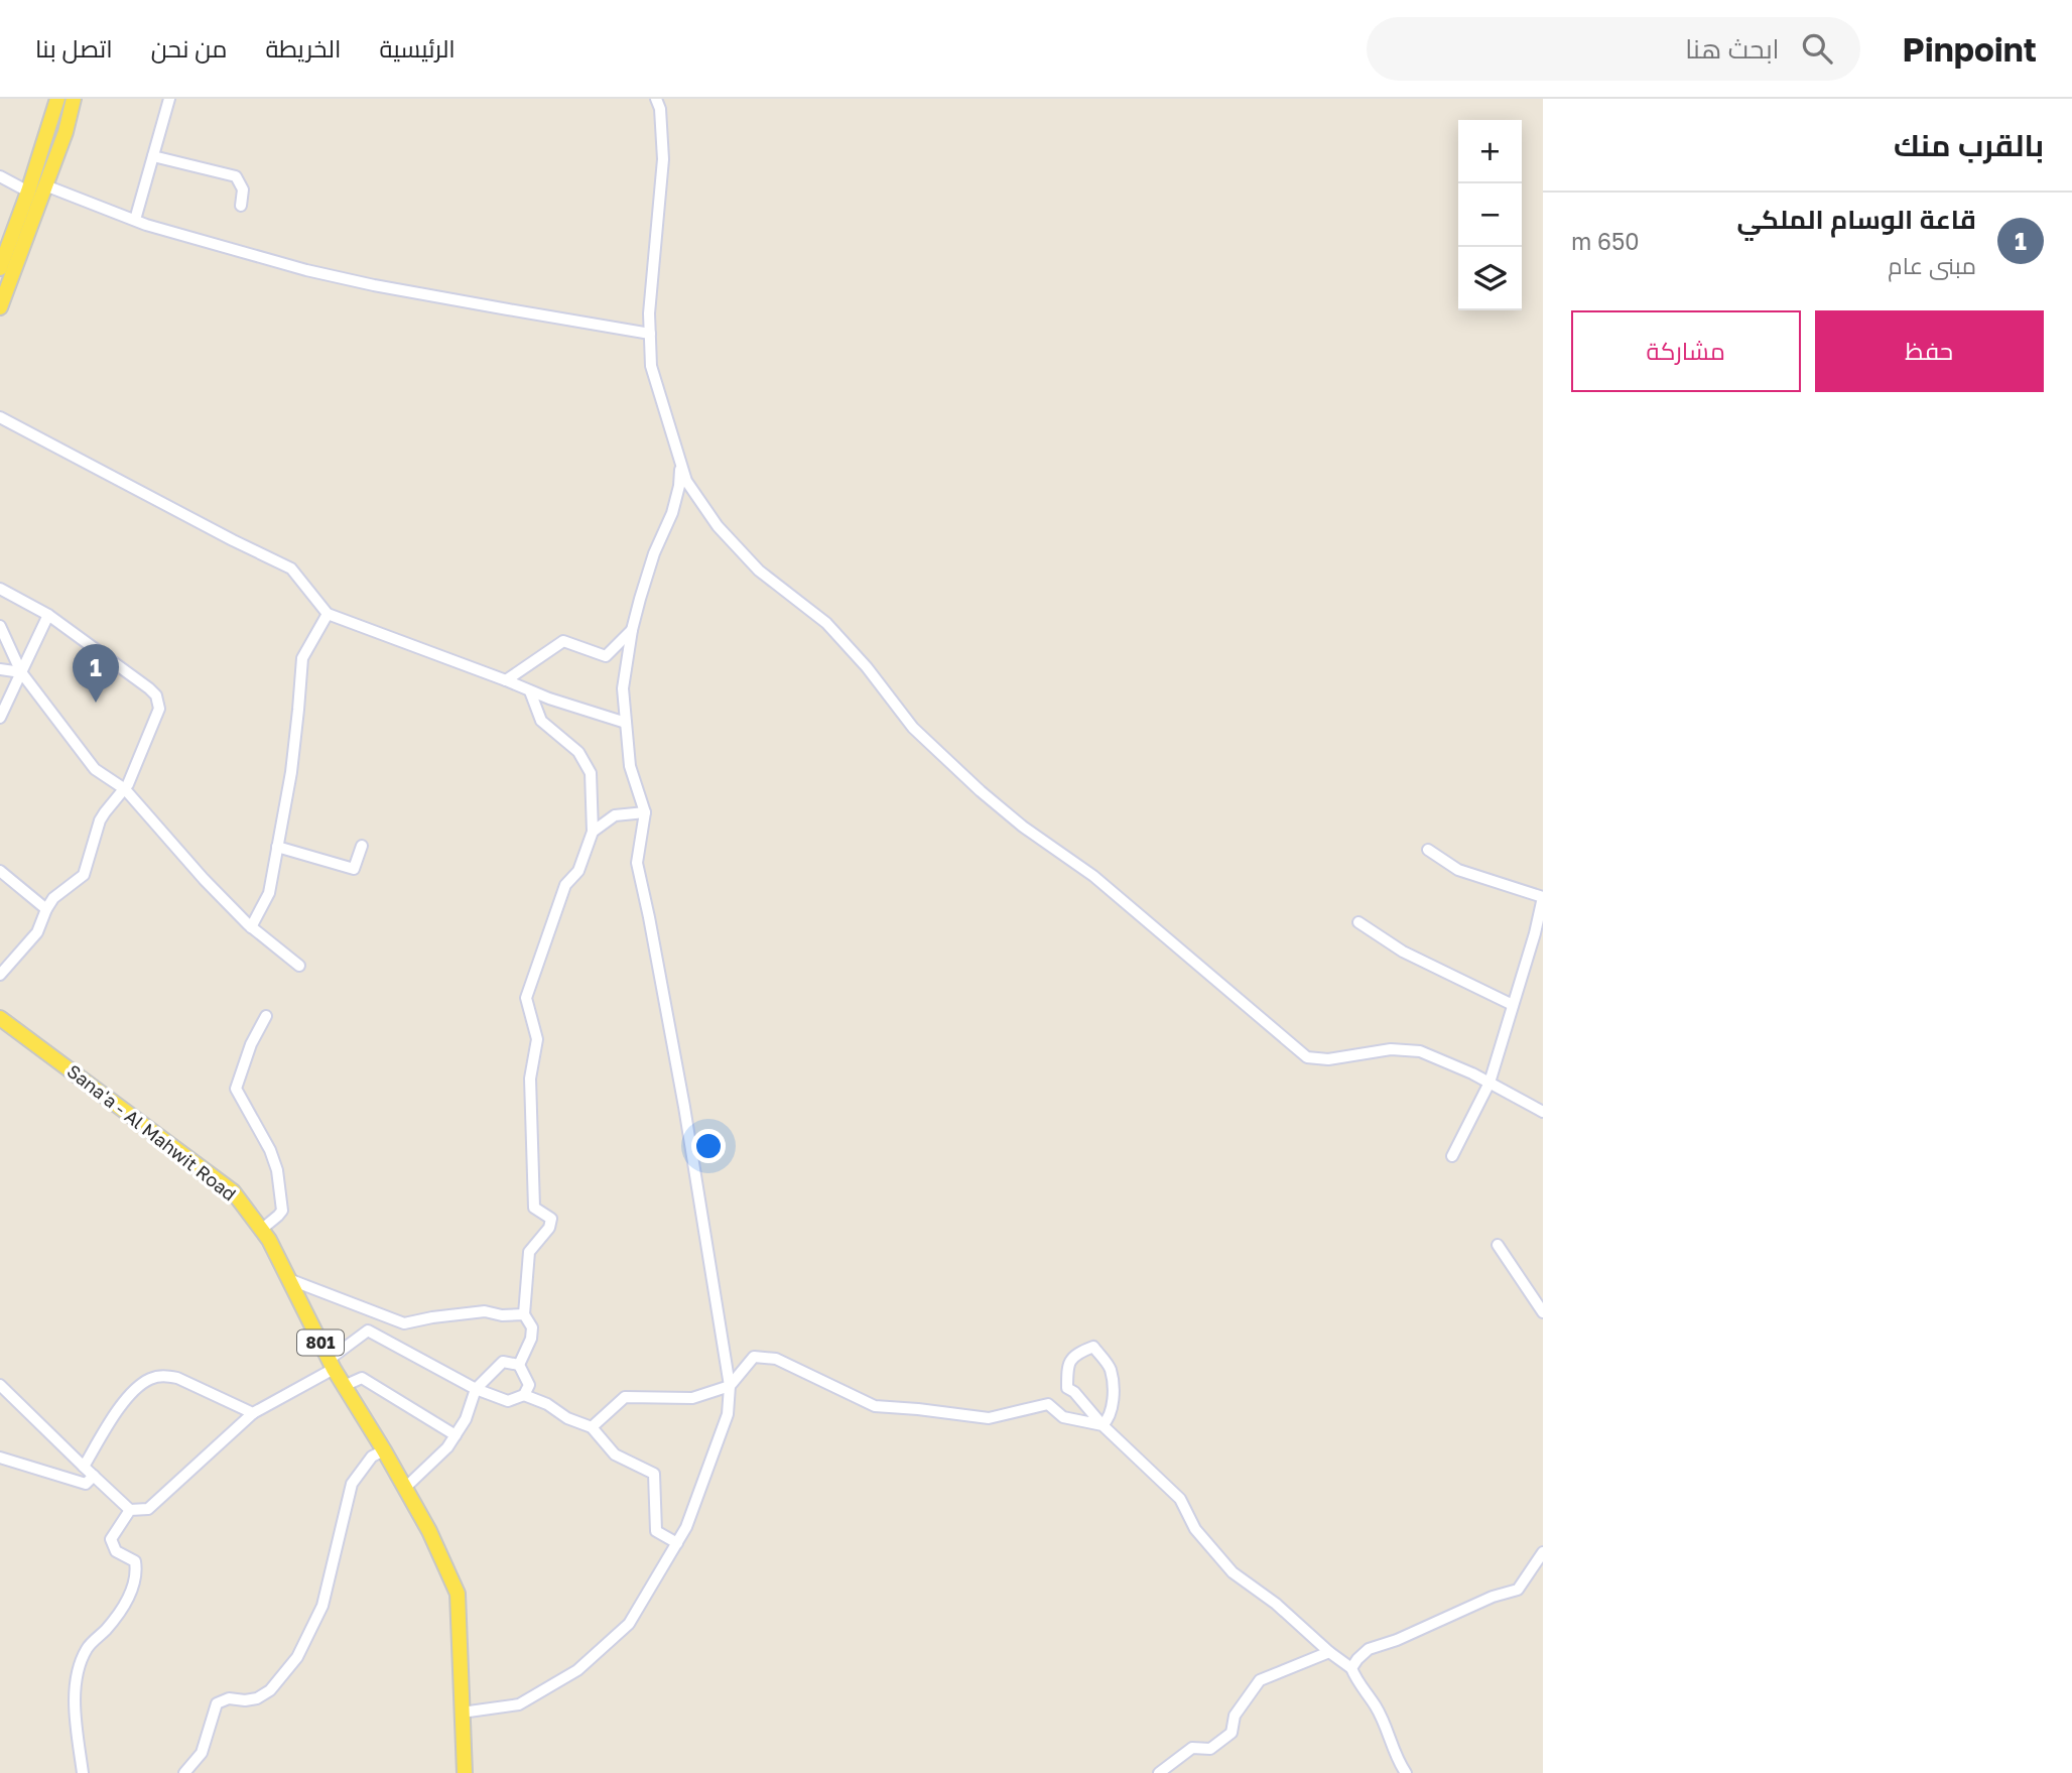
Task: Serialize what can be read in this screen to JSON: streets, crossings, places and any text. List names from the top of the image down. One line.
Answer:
{"streets":{"main road":["Sana'a - Al Mahwit Road","801"]},"page":{"header":"Pinpoint","search":"ابحث هنا","nav":["الرئيسية","الخريطة","من نحن","اتصل بنا"],"heading":"بالقرب منك","map_buttons":["+","−"],"list":[{"mark":"1","name":"قاعة الوسام الملكي","note":"مبنى عام","value":"650 m"}],"buttons":["حفظ","مشاركة"],"pins":"1"}}
